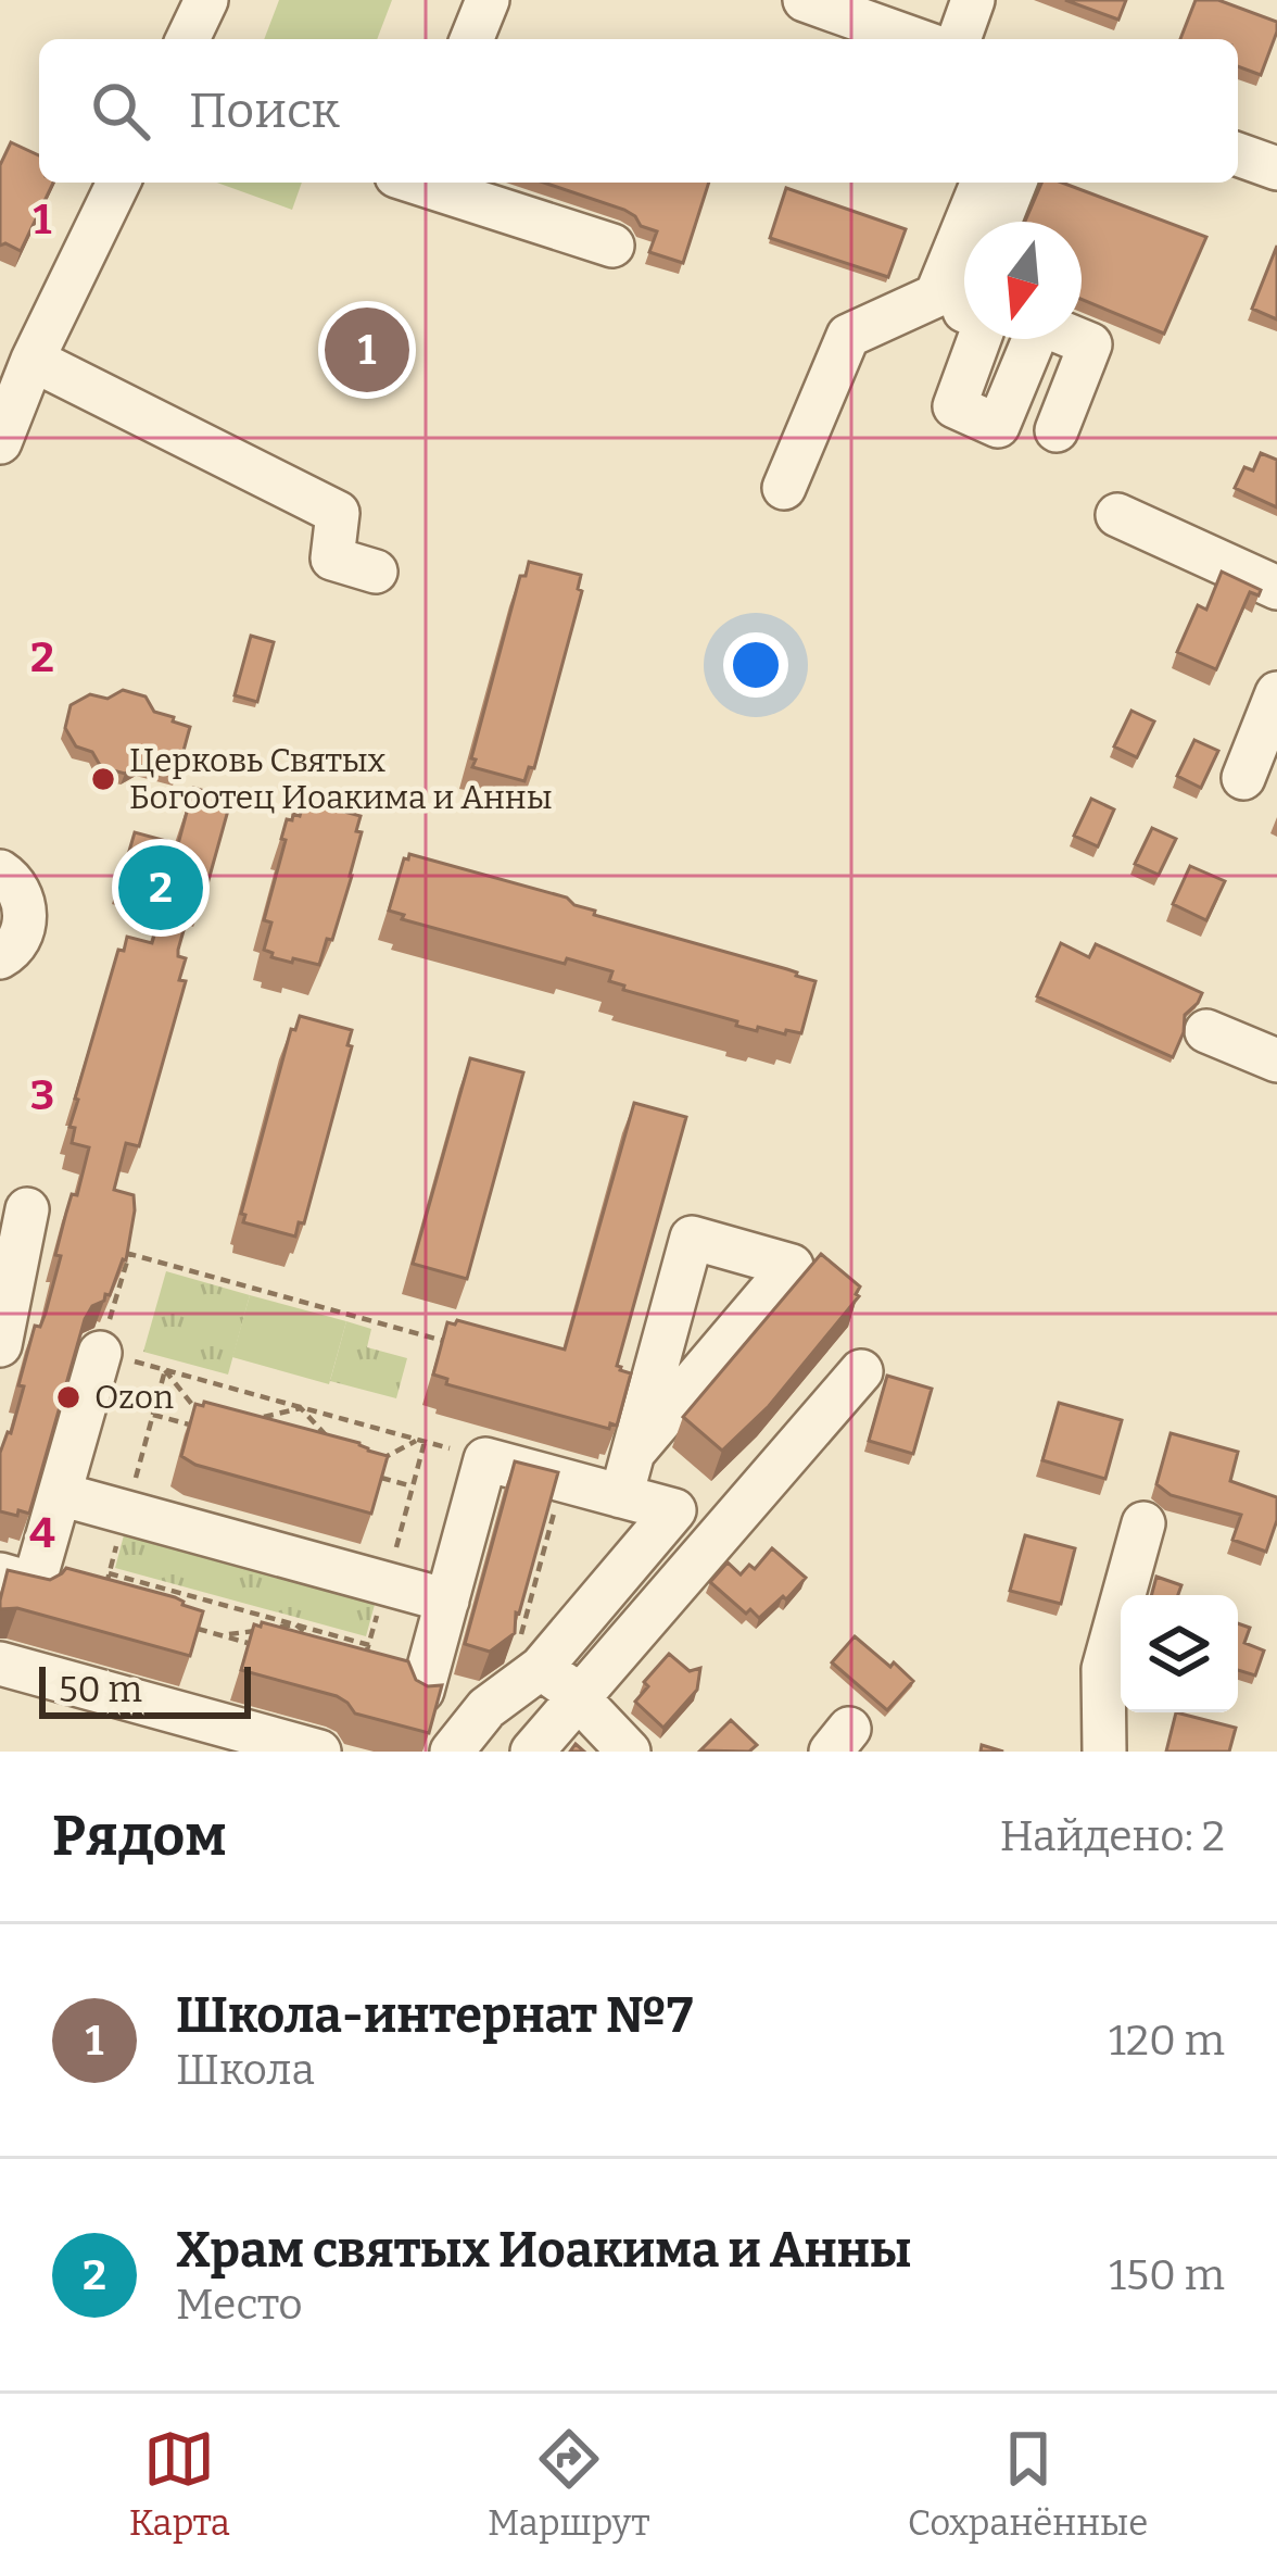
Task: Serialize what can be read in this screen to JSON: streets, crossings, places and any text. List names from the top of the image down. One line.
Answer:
{"places":["Церковь Святых Богоотец Иоакима и Анны","Ozon"],"scale_bar":"50 m","north":"bottom","page":{"search":"Поиск","pins":["1","2"],"scale":"50 m","heading":["Рядом","Найдено: 2"],"list":[{"mark":"1","name":"Школа-интернат №7","note":"Школа","value":"120 m"},{"mark":"2","name":"Храм святых Иоакима и Анны","note":"Место","value":"150 m"}],"nav":["Карта","Маршрут","Сохранённые"]},"grid":{"rows":["1","2","3","4"]}}
